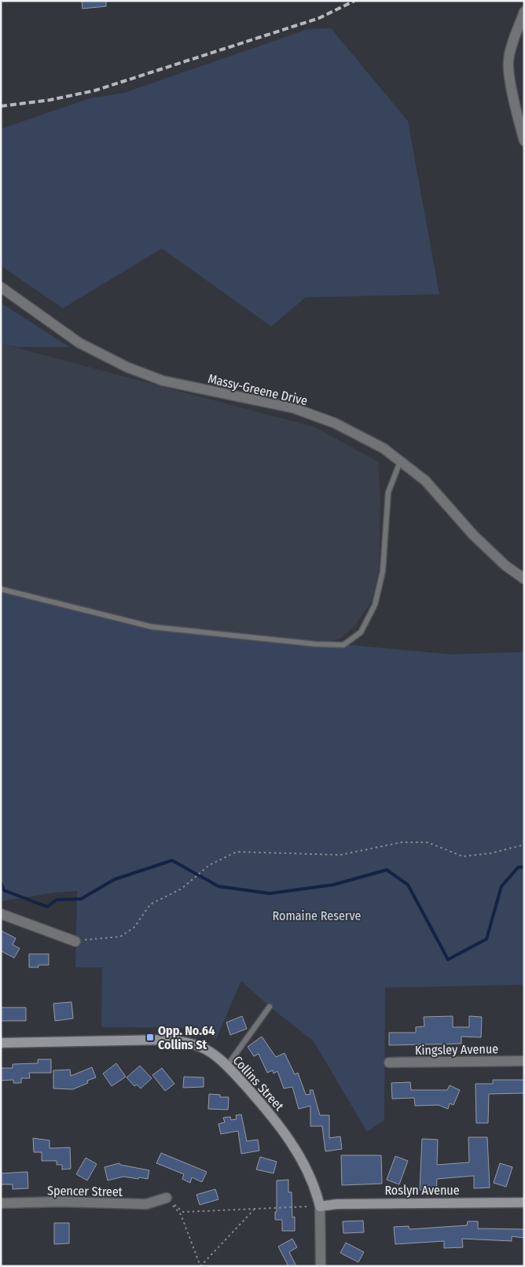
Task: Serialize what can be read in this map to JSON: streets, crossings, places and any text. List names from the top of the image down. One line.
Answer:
{"streets":{"street":["Massy-Greene Drive","Kingsley Avenue","Collins Street","Roslyn Avenue","Spencer Street"]},"crossings":[["Collins Street","Roslyn Avenue"]],"parks":["Romaine Reserve"],"places":{"transit":["Opp. No.64 Collins St"]}}
